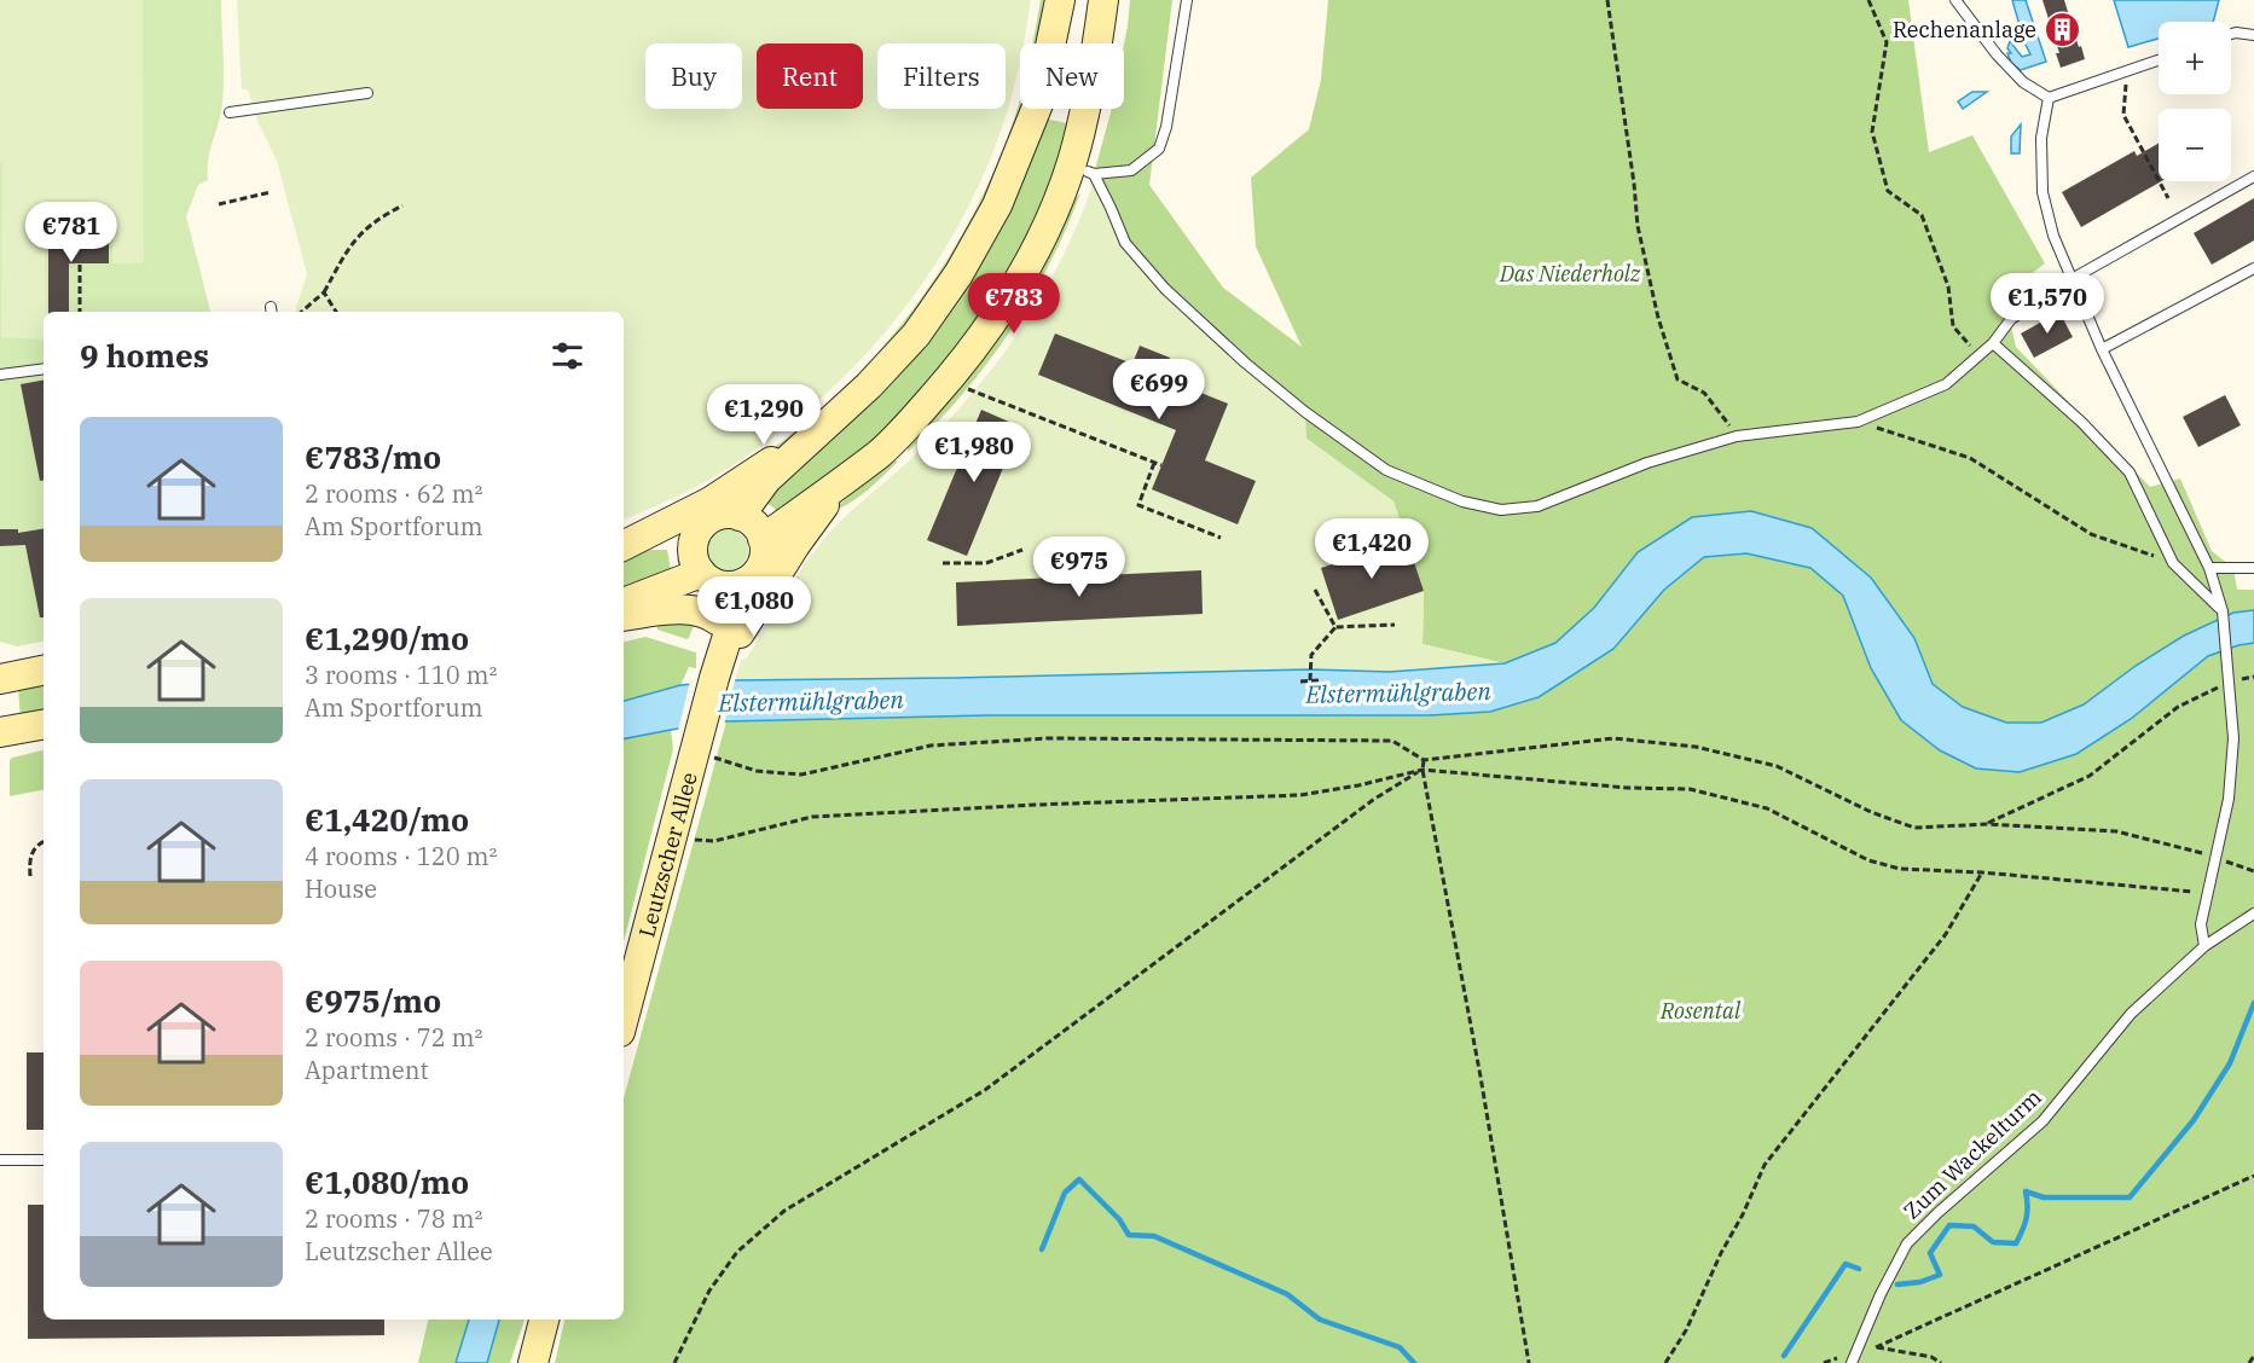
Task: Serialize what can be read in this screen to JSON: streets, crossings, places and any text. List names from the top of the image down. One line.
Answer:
{"streets":{"main road":["Leutzscher Allee"],"lane":["Zum Wackelturm"]},"water":["Elstermühlgraben"],"parks":["Das Niederholz","Rosental"],"places":{"building":["Rechenanlage"]},"page":{"map_buttons":["+","−"],"chip":["Buy","Rent","Filters","New"],"price":["€781","€783","€1,570","€699","€1,290","€1,980","€1,420","€975","€1,080"],"heading":"9 homes","list":[{"name":"€783/mo","note":"2 rooms · 62 m² · Am Sportforum"},{"name":"€1,290/mo","note":"3 rooms · 110 m² · Am Sportforum"},{"name":"€1,420/mo","note":"4 rooms · 120 m² · House"},{"name":"€975/mo","note":"2 rooms · 72 m² · Apartment"},{"name":"€1,080/mo","note":"2 rooms · 78 m² · Leutzscher Allee"}]}}
